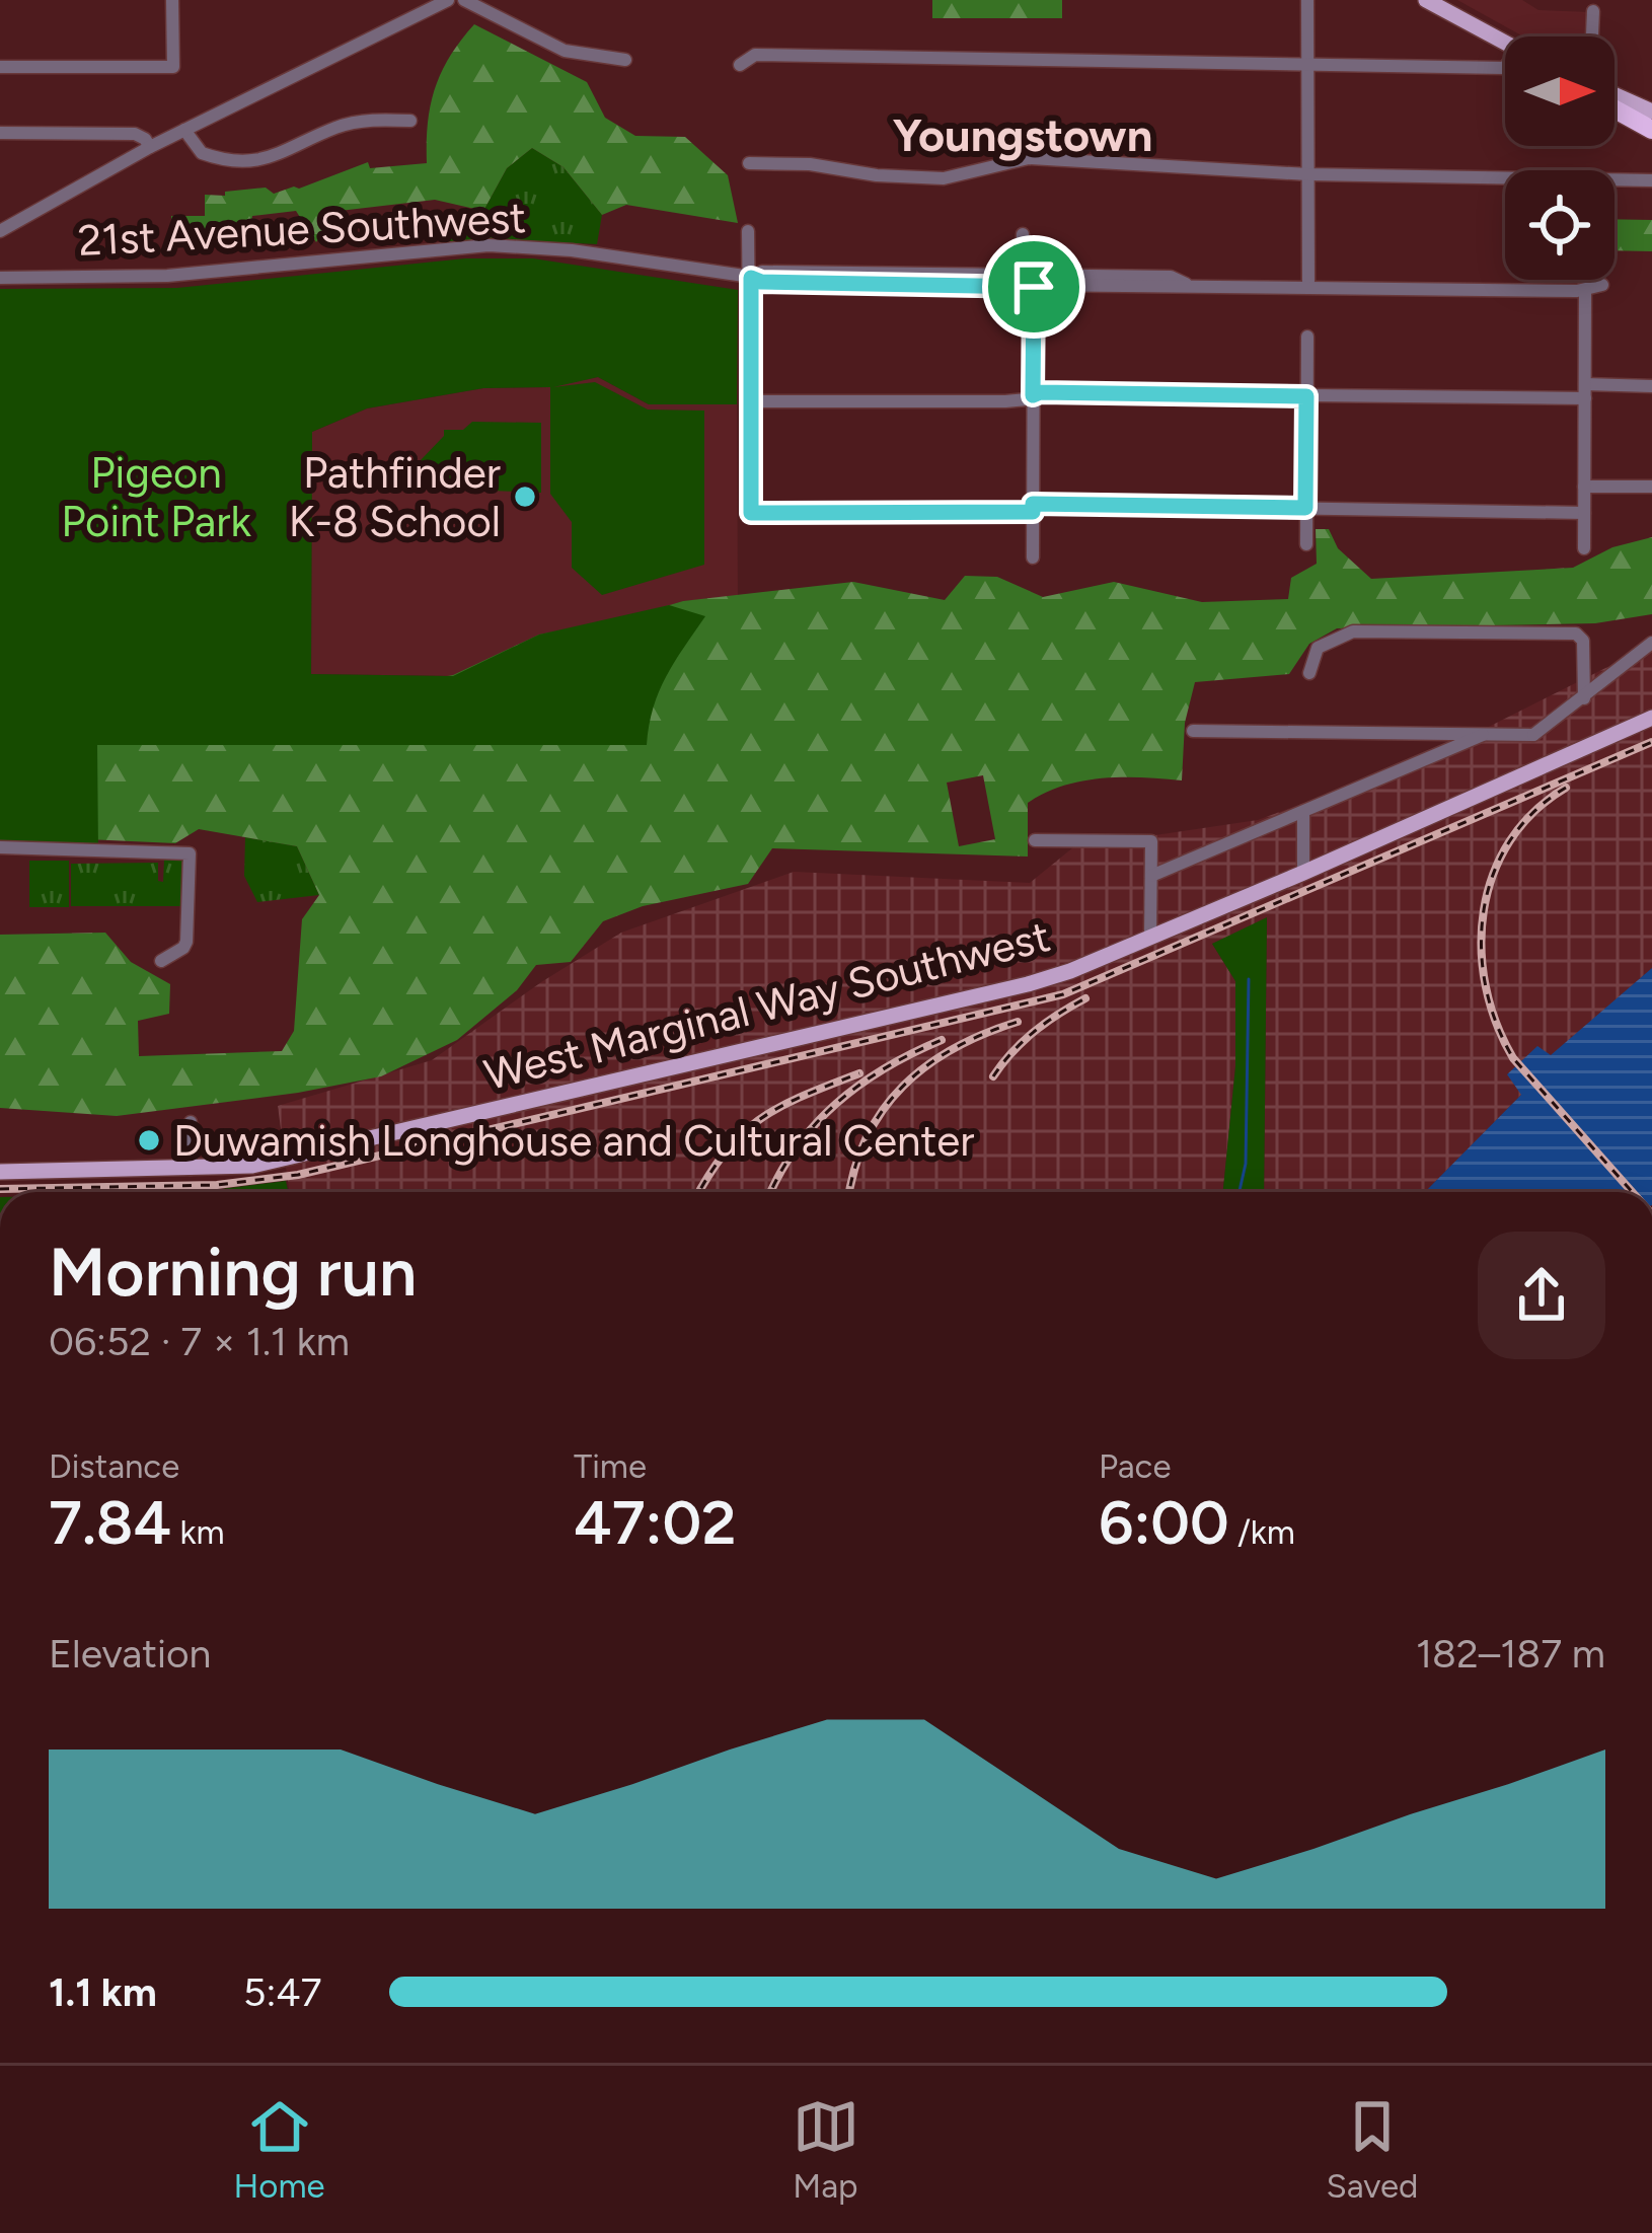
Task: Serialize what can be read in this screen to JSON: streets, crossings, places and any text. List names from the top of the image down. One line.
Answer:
{"streets":{"main road":["West Marginal Way Southwest"],"street":["21st Avenue Southwest"]},"districts":["Youngstown"],"parks":["Pigeon Point Park"],"places":["Pathfinder K-8 School","Duwamish Longhouse and Cultural Center"],"north":"right","page":{"heading":["Morning run","06:52 · 7 × 1.1 km"],"stats":[["Distance","7.84 km"],["Time","47:02"],["Pace","6:00 /km"]],"chart":["Elevation","182–187 m"],"list":[{"name":"1.1 km","note":"5:47"}],"tabs":["Home","Map","Saved"]}}
